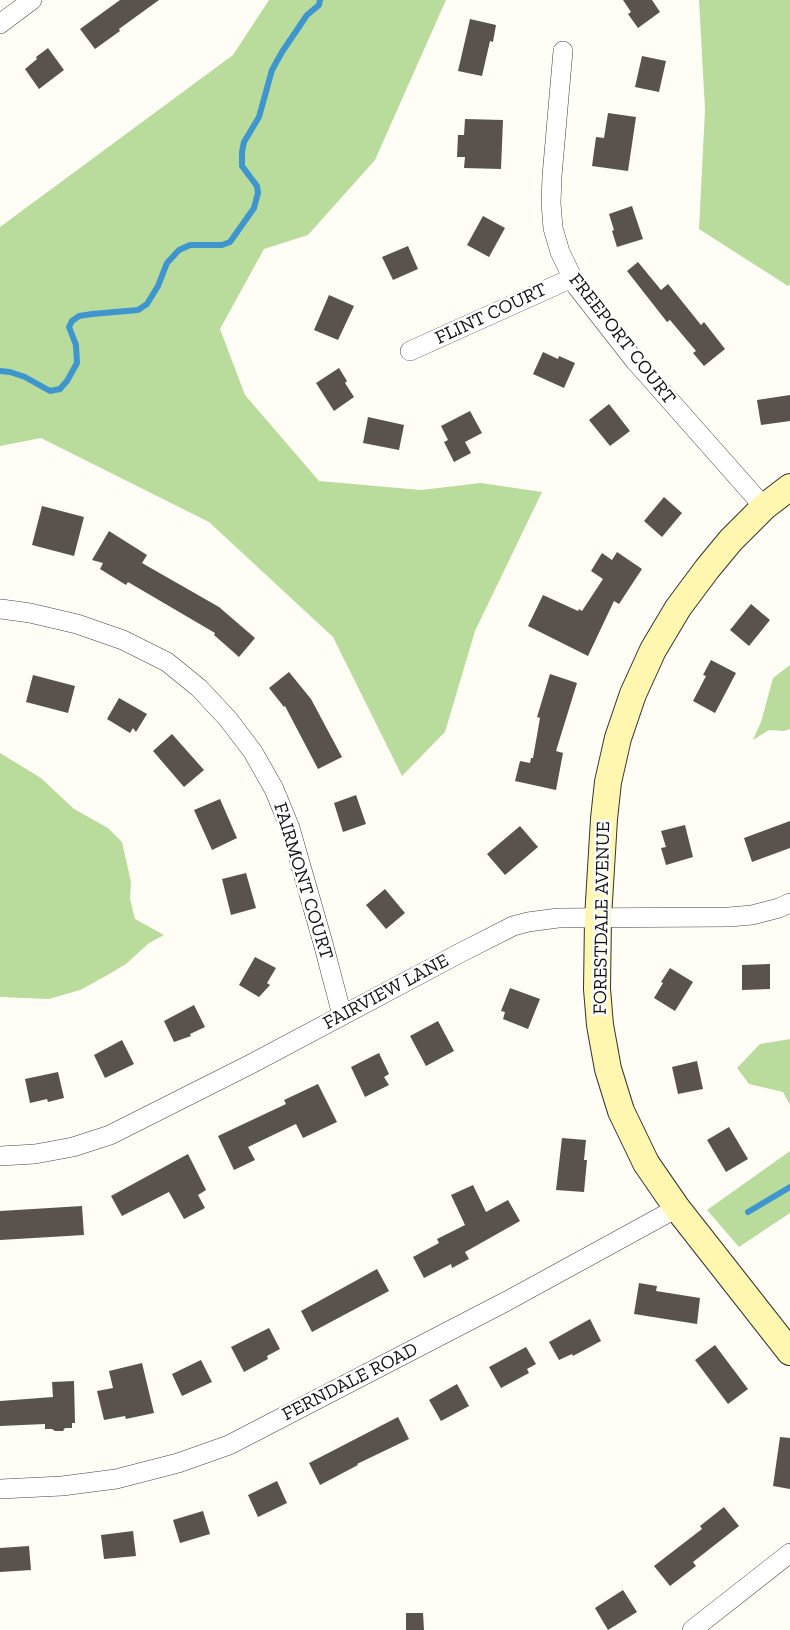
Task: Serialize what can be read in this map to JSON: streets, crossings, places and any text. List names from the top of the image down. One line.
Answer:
{"streets":{"street":["FLINT COURT","FREEPORT COURT","FAIRMONT COURT","FORESTDALE AVENUE","FAIRVIEW LANE","FERNDALE ROAD"]},"crossings":[["FLINT COURT","FREEPORT COURT"],["FREEPORT COURT","FORESTDALE AVENUE"],["FAIRMONT COURT","FAIRVIEW LANE"],["FORESTDALE AVENUE","FAIRVIEW LANE"],["FORESTDALE AVENUE","FERNDALE ROAD"]]}
